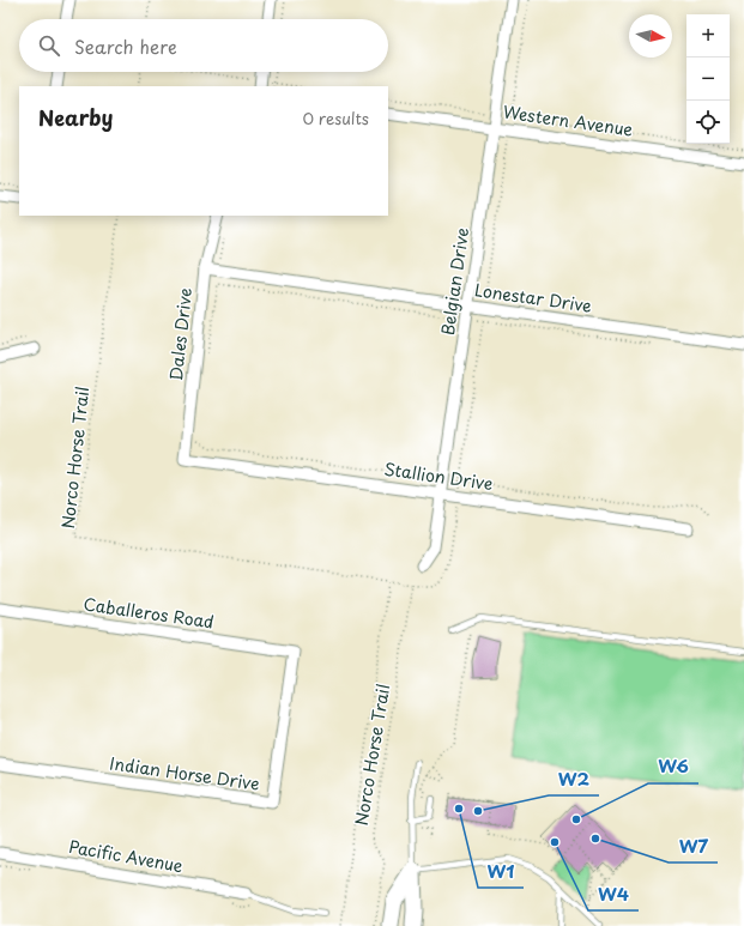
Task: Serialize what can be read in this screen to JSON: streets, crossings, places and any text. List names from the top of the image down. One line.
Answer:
{"streets":{"street":["Western Avenue","Belgian Drive","Lonestar Drive","Dales Drive","Stallion Drive","Caballeros Road","Indian Horse Drive","Pacific Avenue"],"path":["Norco Horse Trail"]},"crossings":[["Western Avenue","Belgian Drive"],["Western Avenue","Norco Horse Trail"],["Belgian Drive","Lonestar Drive"],["Belgian Drive","Stallion Drive"],["Lonestar Drive","Dales Drive"],["Lonestar Drive","Norco Horse Trail"],["Dales Drive","Stallion Drive"],["Norco Horse Trail","Stallion Drive"],["Caballeros Road","Indian Horse Drive"]],"places":["W1","W2","W6","W7","W4"],"north":"right","page":{"map_buttons":["+","−"],"search":"Search here","heading":["Nearby","0 results"]}}
